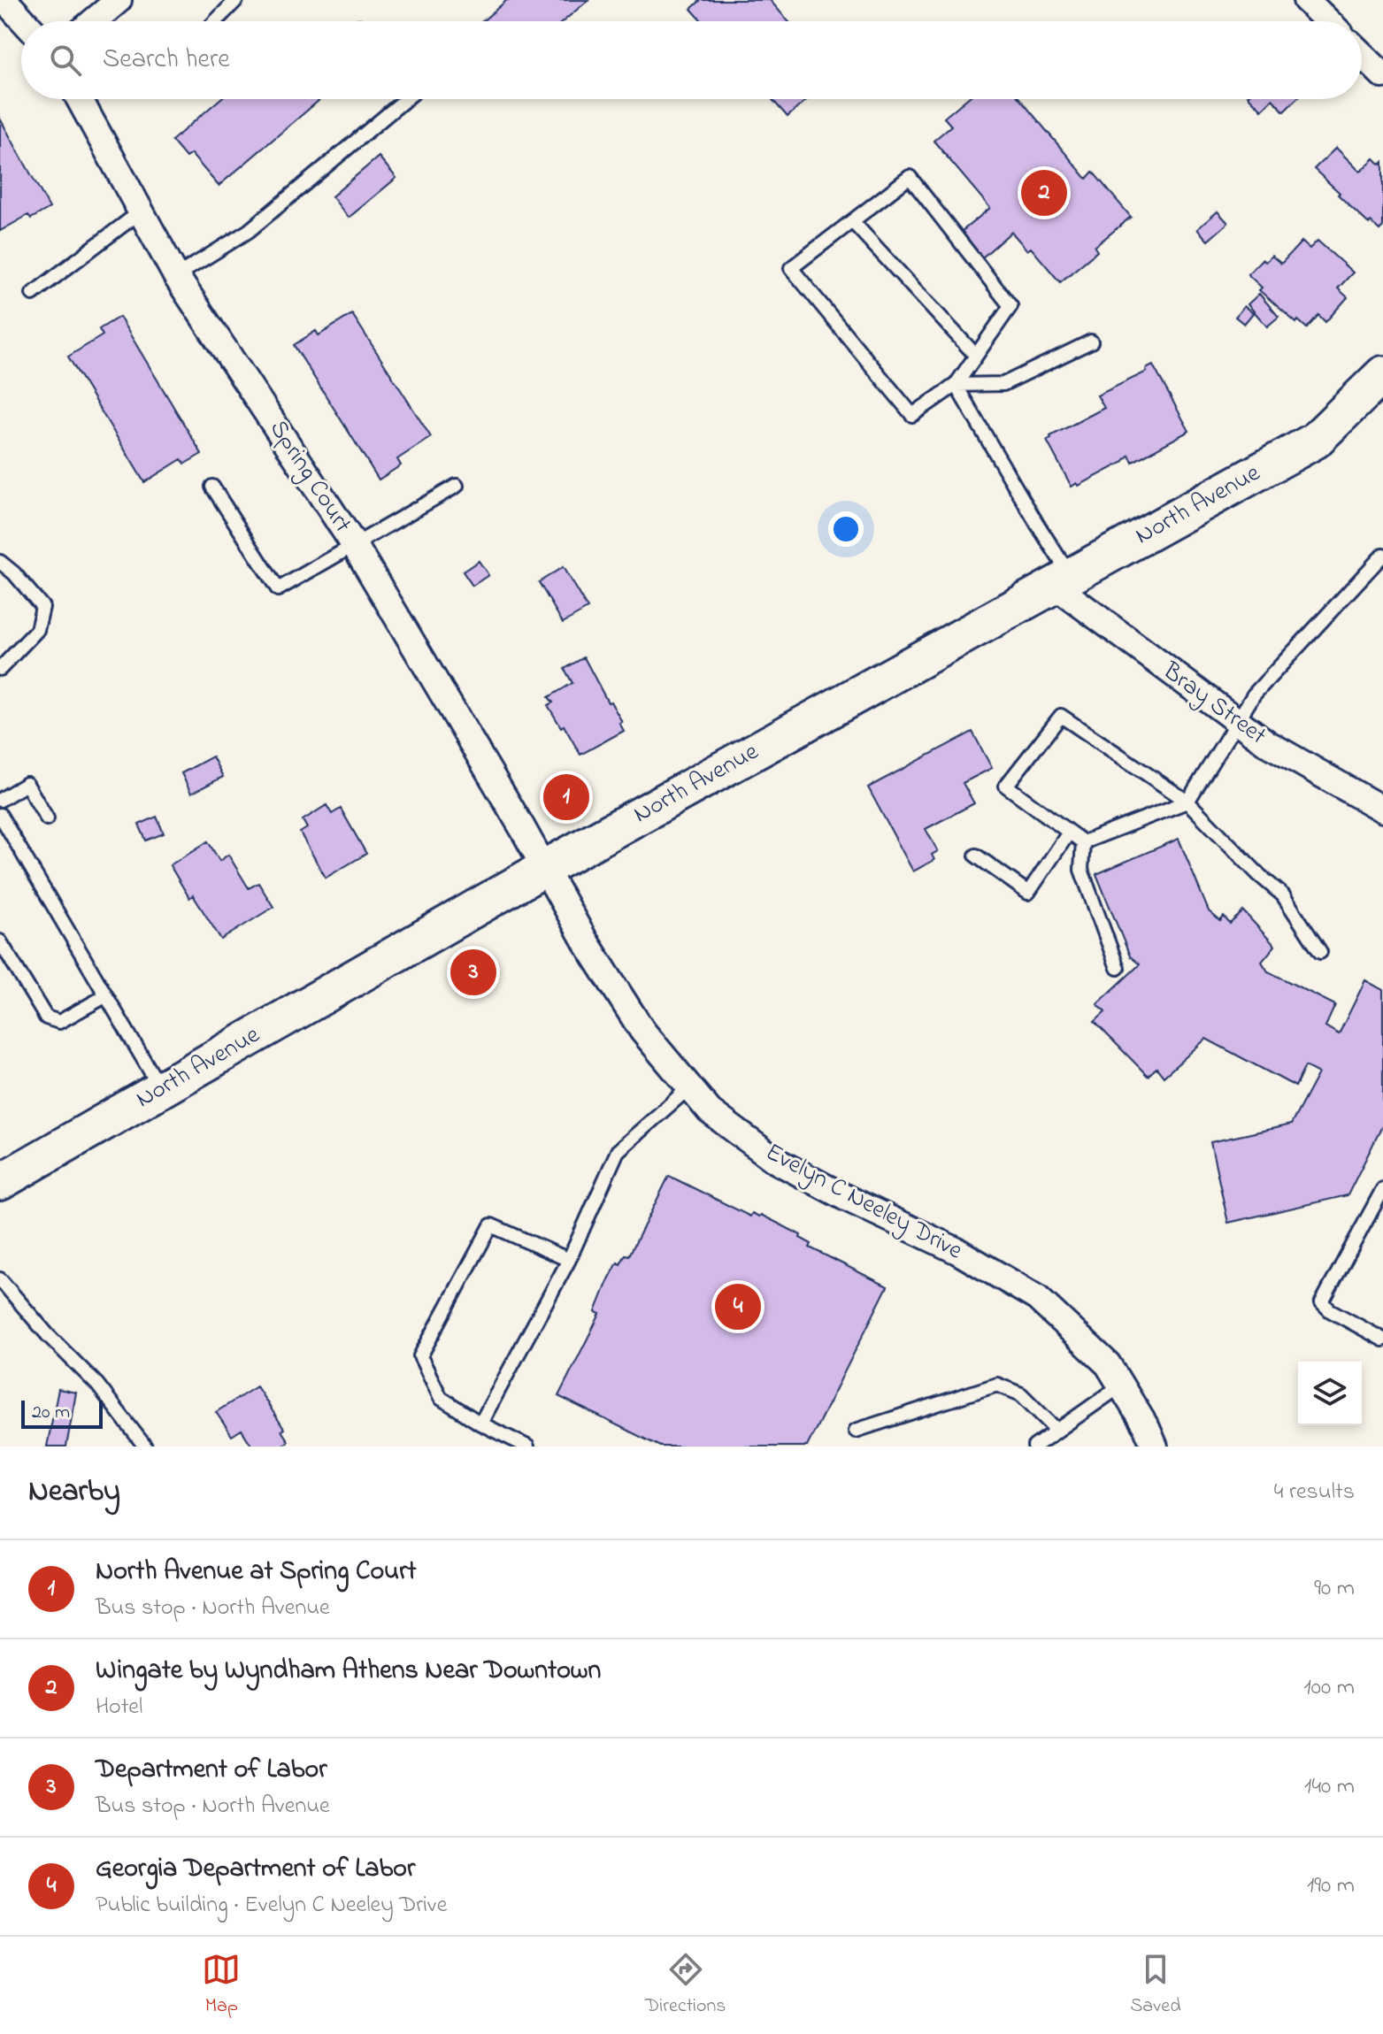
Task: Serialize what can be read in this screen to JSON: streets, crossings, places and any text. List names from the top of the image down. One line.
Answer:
{"streets":{"main road":["North Avenue"],"street":["Spring Court","Bray Street","Evelyn C Neeley Drive"]},"crossings":[["Spring Court","North Avenue"],["Spring Court","Evelyn C Neeley Drive"],["North Avenue","Bray Street"],["North Avenue","Evelyn C Neeley Drive"]],"scale_bar":"20 m","page":{"search":"Search here","pins":["2","1","3","4"],"scale":"20 m","heading":["Nearby","4 results"],"list":[{"mark":"1","name":"North Avenue at Spring Court","note":"Bus stop · North Avenue","value":"90 m"},{"mark":"2","name":"Wingate by Wyndham Athens Near Downtown","note":"Hotel","value":"100 m"},{"mark":"3","name":"Department of Labor","note":"Bus stop · North Avenue","value":"140 m"},{"mark":"4","name":"Georgia Department of Labor","note":"Public building · Evelyn C Neeley Drive","value":"190 m"}],"nav":["Map","Directions","Saved"]}}
